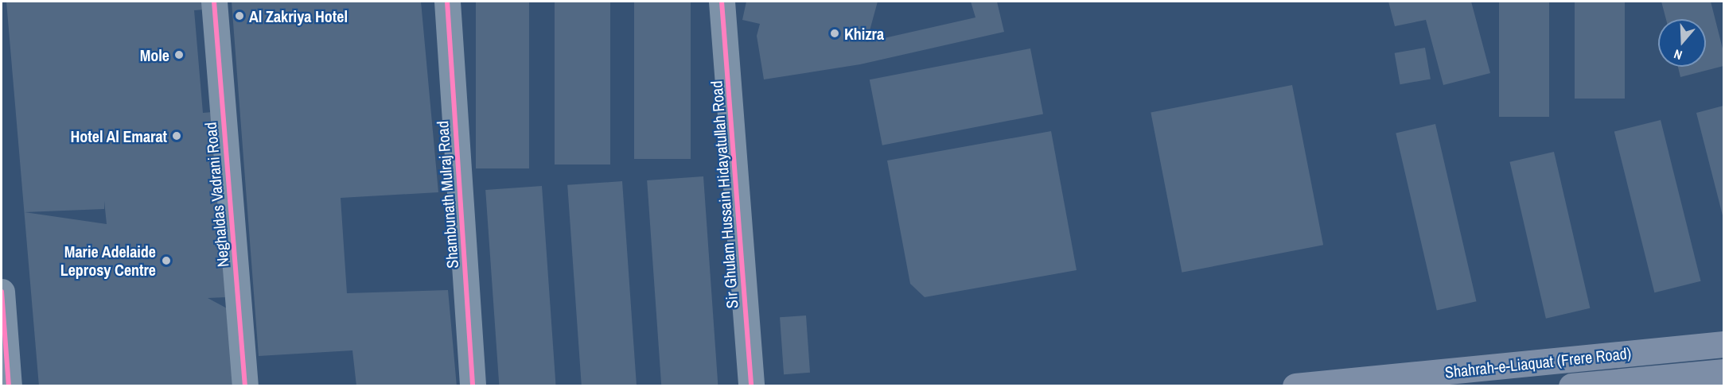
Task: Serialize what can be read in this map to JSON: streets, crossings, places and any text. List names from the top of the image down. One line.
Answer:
{"streets":{"main road":["Shahrah-e-Liaquat (Frere Road)"],"street":["Neghaldas Vadrani Road","Shambunath Mulraj Road","Sir Ghulam Hussain Hidayatullah Road"]},"places":["Al Zakriya Hotel","Khizra","Mole","Hotel Al Emarat","Marie Adelaide Leprosy Centre"],"north":"bottom"}
